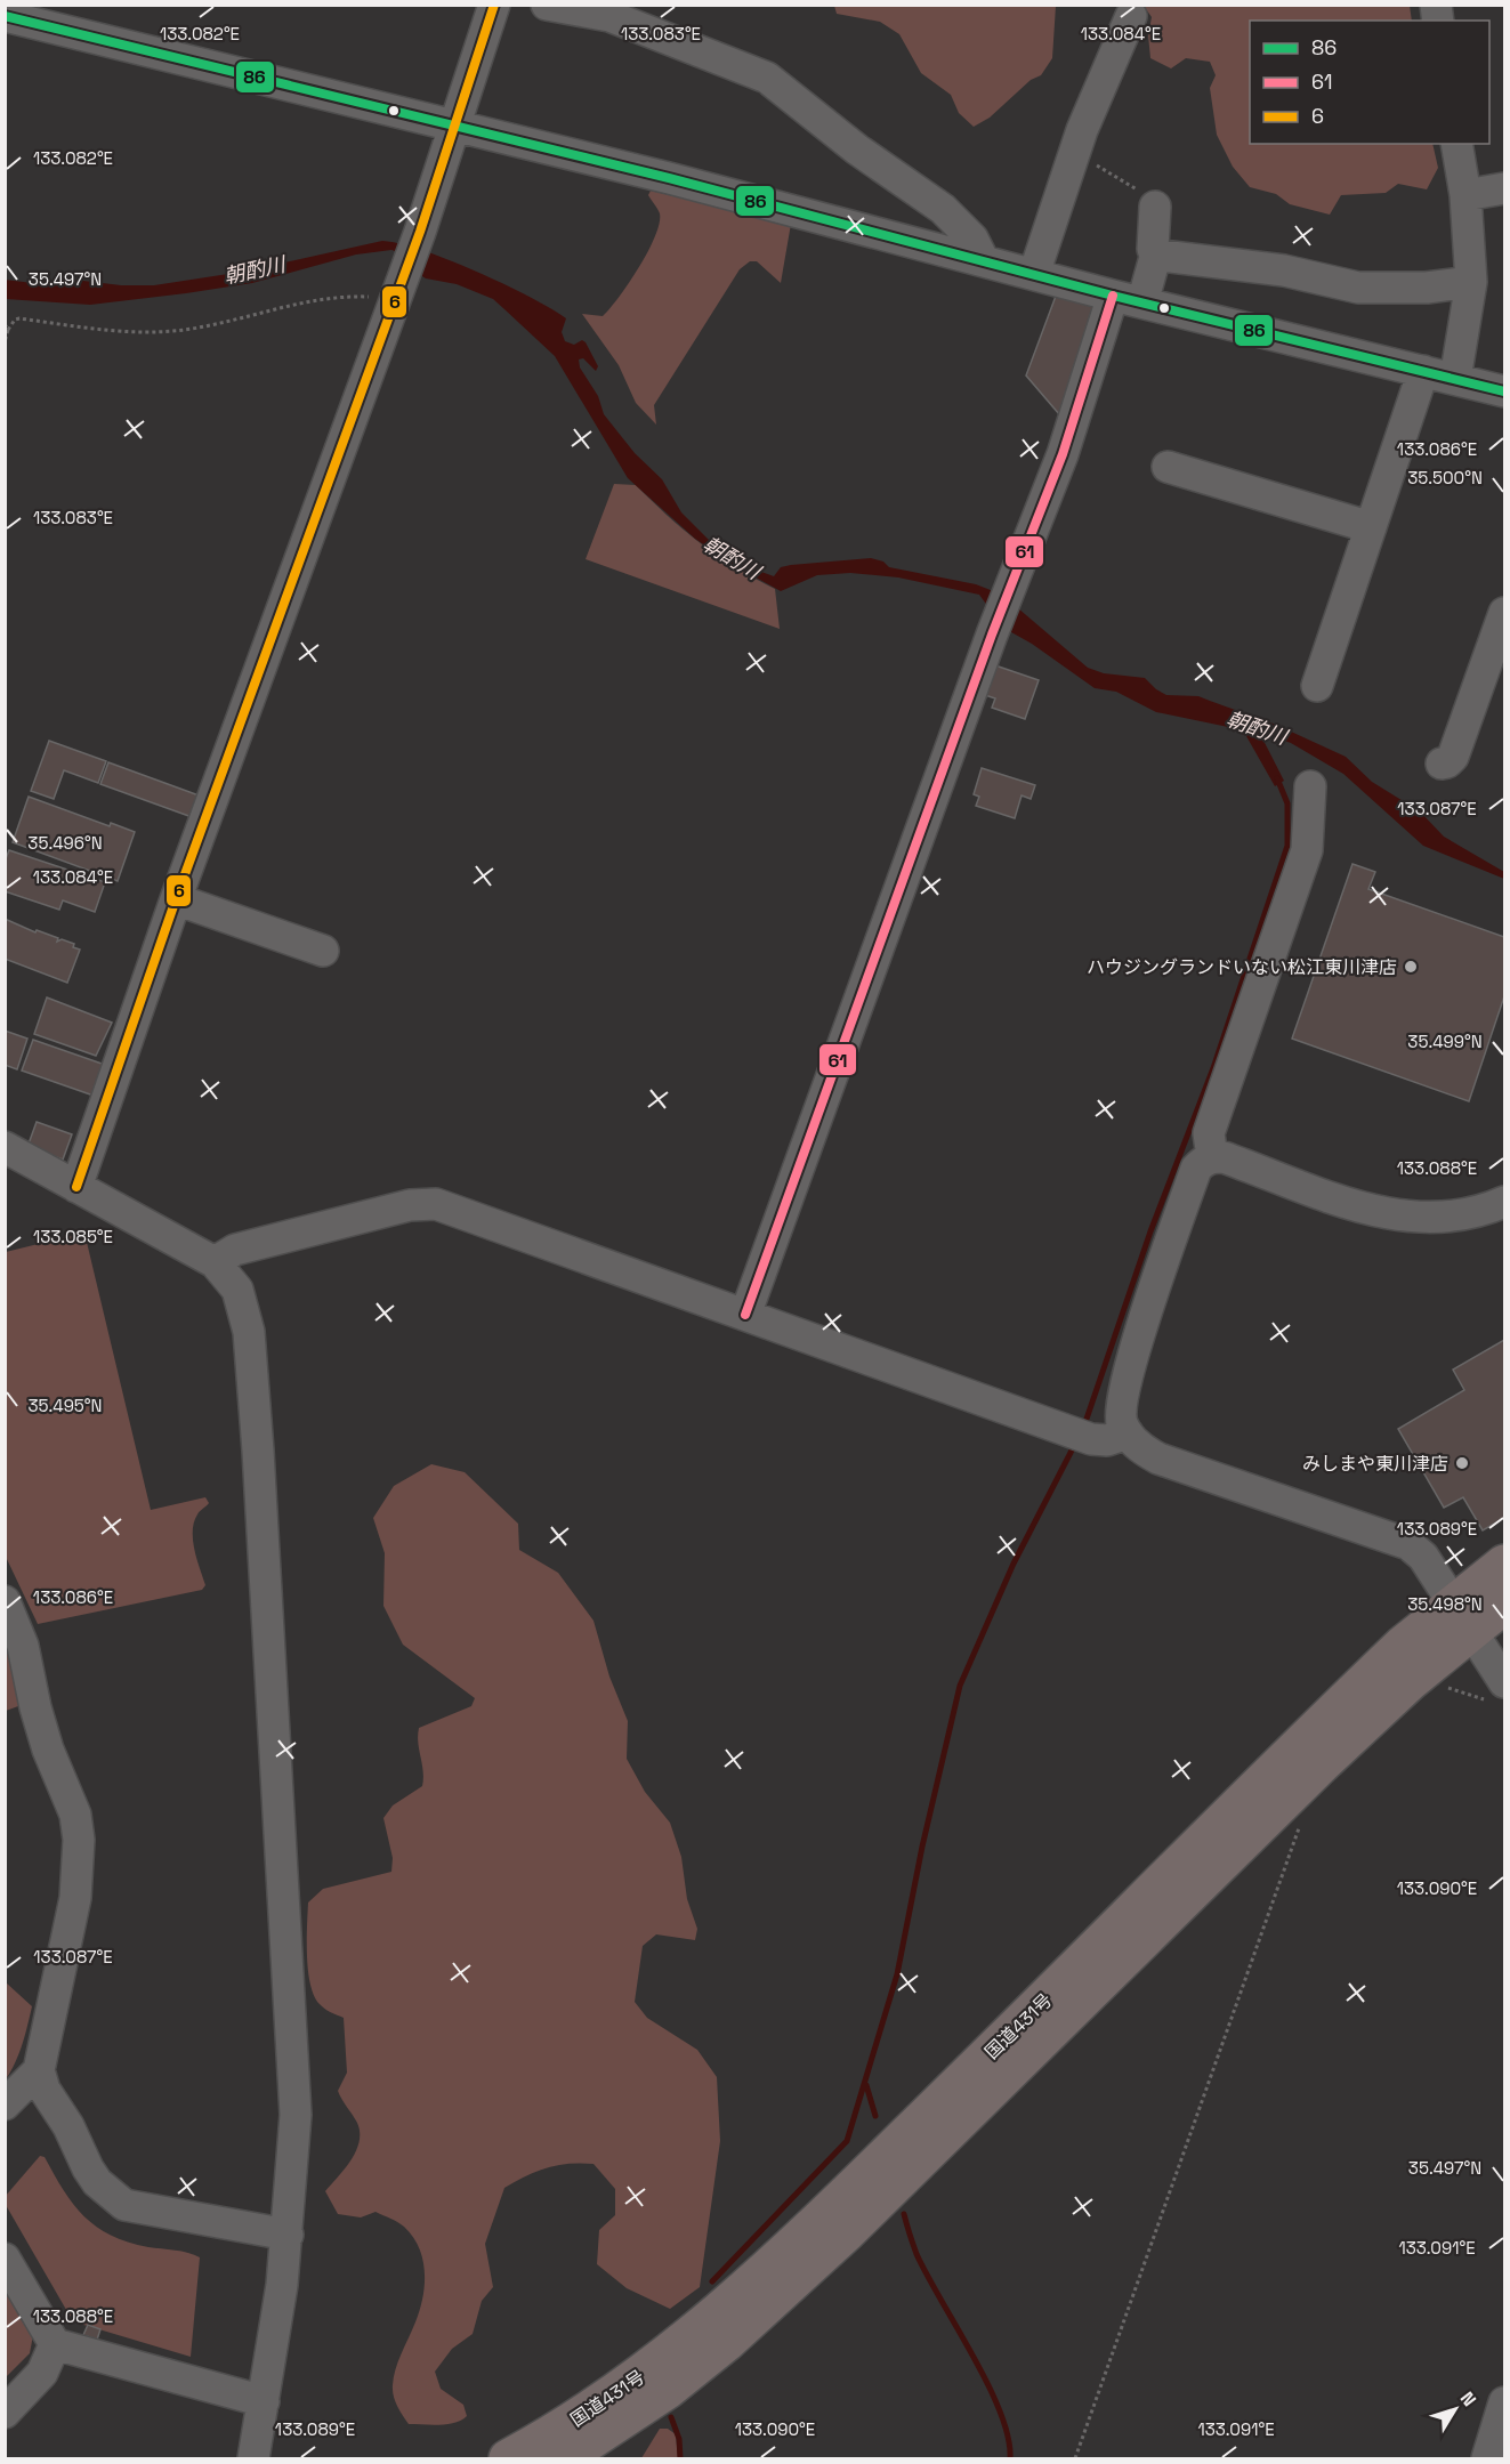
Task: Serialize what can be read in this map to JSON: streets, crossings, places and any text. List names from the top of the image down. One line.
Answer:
{"streets":{"highway":["国道431号"]},"water":["朝酌川"],"places":["ハウジングランドいない松江東川津店","みしまや東川津店"],"lines":["transit line 6","transit line 86","transit line 61"],"legend":["86","61","6"],"north":"top right","coordinates":["133.082°E","133.083°E","133.084°E","35.497°N","133.086°E","35.500°N","133.087°E","35.496°N","35.499°N","133.088°E","133.085°E","35.495°N","133.089°E","35.498°N","133.090°E","133.091°E"]}
